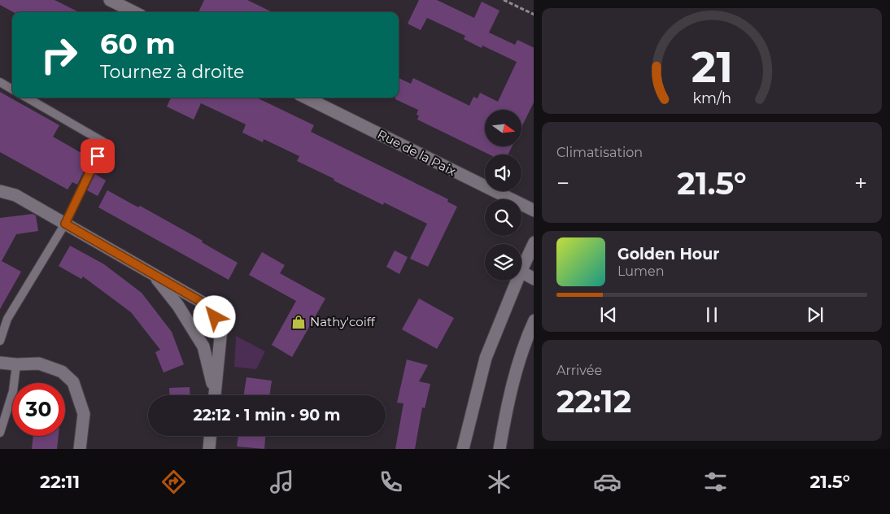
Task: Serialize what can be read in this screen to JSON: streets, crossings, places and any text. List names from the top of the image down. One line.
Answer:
{"streets":{"street":["Rue de la Paix"]},"places":{"shop":["Nathy'coiff"]},"north":"right","page":{"turn":["60 m","Tournez à droite"],"tile":["Climatisation",["Arrivée","22:12"]],"heat":["−","21.5°","+"],"song":["Golden Hour","Lumen"],"limit":"30","trip":"22:12 · 1 min · 90 m","tabs":["22:11","21.5°"],"gauge":["21","km/h"]}}
